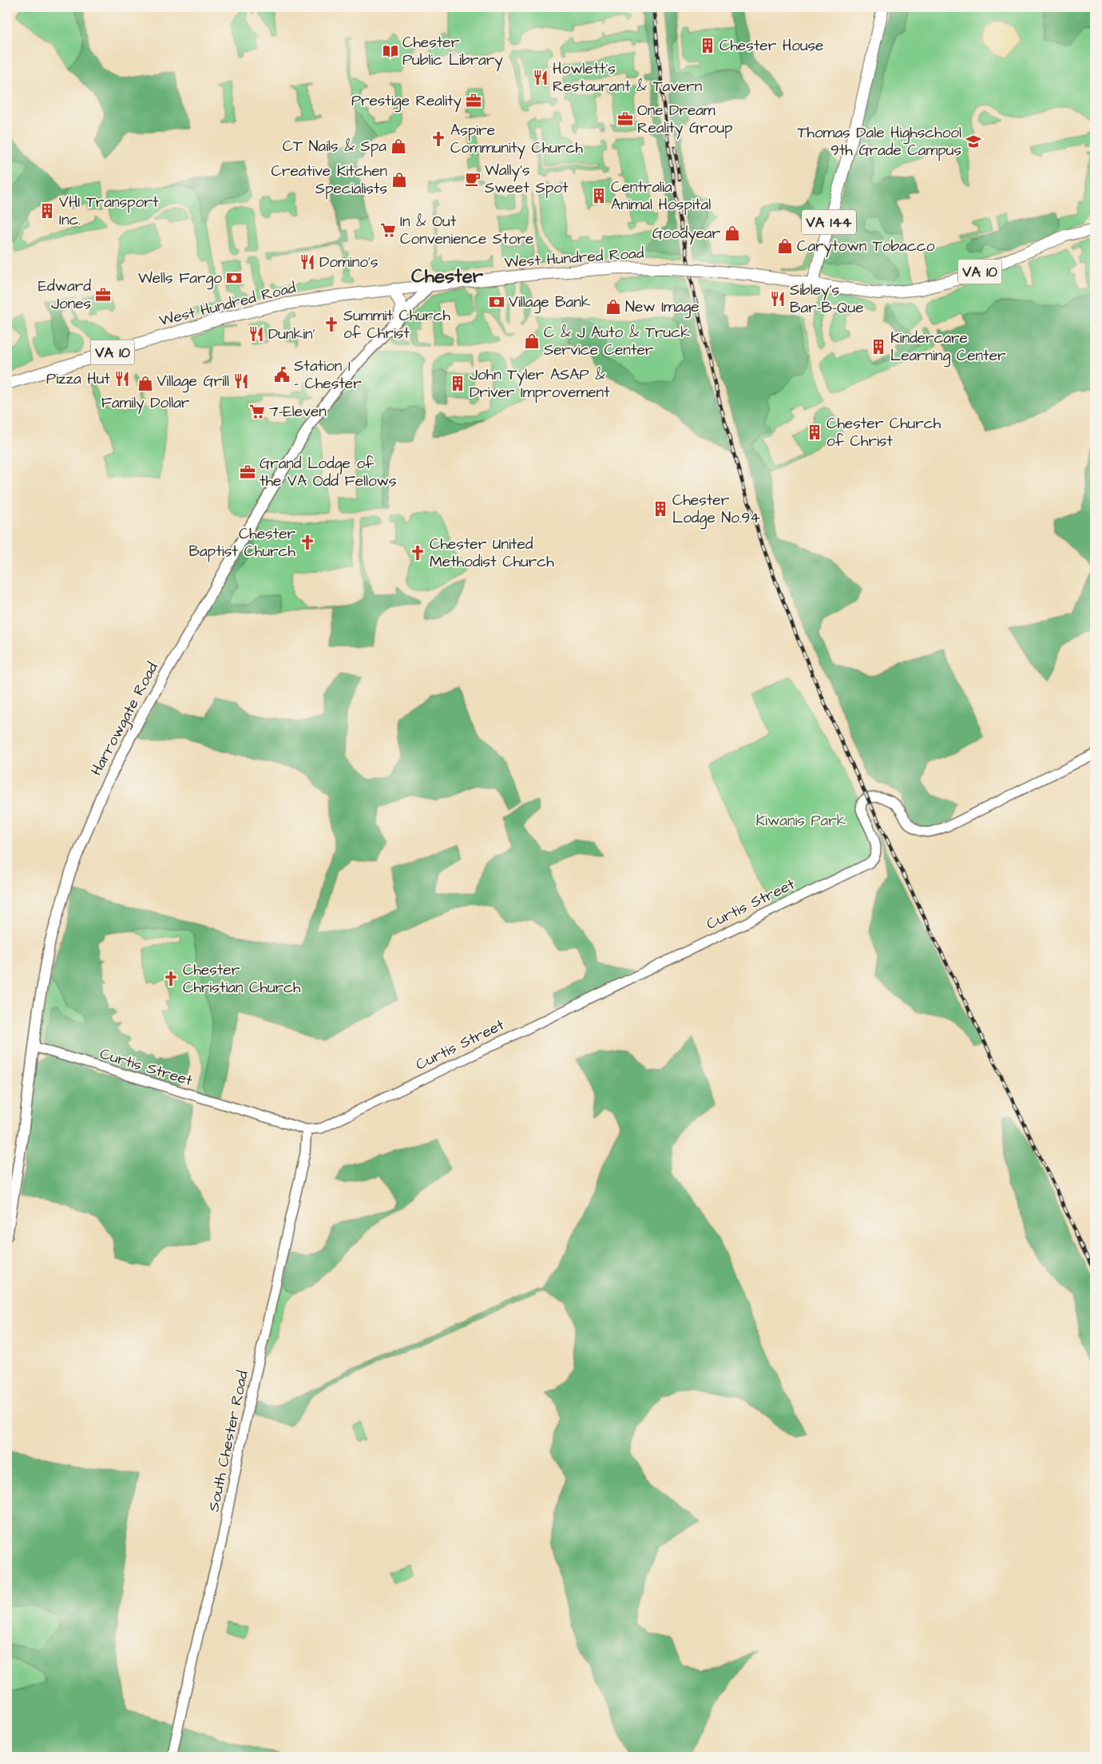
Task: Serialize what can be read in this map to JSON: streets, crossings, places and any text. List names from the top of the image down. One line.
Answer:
{"streets":{"main road":["VA 144","West Hundred Road","VA 10","Harrowgate Road"],"street":["Curtis Street","South Chester Road"]},"crossings":[["VA 144","West Hundred Road"],["West Hundred Road","Harrowgate Road"],["Harrowgate Road","Curtis Street"],["Curtis Street","South Chester Road"]],"districts":["Chester"],"parks":["Kiwanis Park"],"places":{"building":["Chester House","Centralia Animal Hospital","VHI Transport Inc.","Kindercare Learning Center","John Tyler ASAP & Driver Improvement","Chester Church of Christ","Chester Lodge No.94"],"library":["Chester Public Library"],"restaurant":["Howlett's Restaurant & Tavern","Domino's","Sibley's Bar-B-Que","Dunkin'","Pizza Hut","Village Grill"],"office":["Prestige Reality","One Dream Reality Group","Edward Jones","Grand Lodge of the VA Odd Fellows"],"church":["Aspire Community Church","Summit Church of Christ","Chester Baptist Church","Chester United Methodist Church","Chester Christian Church"],"school or university":["Thomas Dale Highschool 9th Grade Campus"],"shop":["CT Nails & Spa","Creative Kitchen Specialists","Goodyear","Carytown Tobacco","New Image","C & J Auto & Truck Service Center","Family Dollar"],"cafe":["Wally's Sweet Spot"],"supermarket":["In & Out Convenience Store","7-Eleven"],"bank":["Wells Fargo","Village Bank"],"public building":["Station 1 - Chester"]}}
